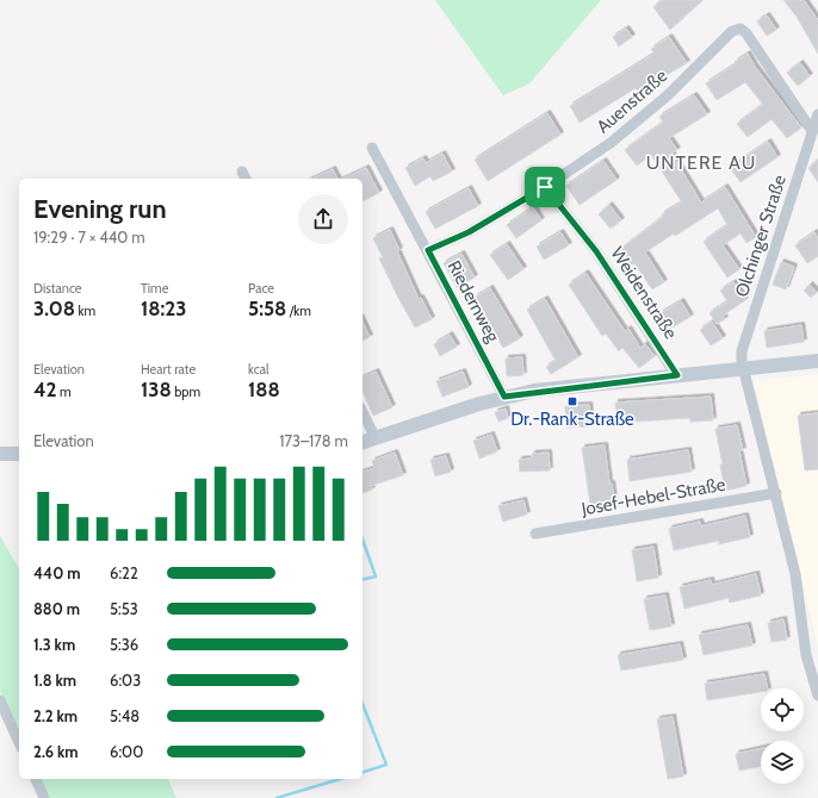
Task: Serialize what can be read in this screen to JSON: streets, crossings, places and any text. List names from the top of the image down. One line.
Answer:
{"streets":{"street":["Auenstraße","Olchinger Straße","Weidenstraße","Riedernweg","Josef-Hebel-Straße"]},"crossings":[["Auenstraße","Olchinger Straße"],["Auenstraße","Weidenstraße"],["Auenstraße","Riedernweg"],["Olchinger Straße","Josef-Hebel-Straße"]],"districts":["UNTERE AU"],"places":{"transit":["Dr.-Rank-Straße"]},"page":{"heading":["Evening run","19:29 · 7 × 440 m"],"stats":[["Distance","3.08 km"],["Time","18:23"],["Pace","5:58 /km"],["Elevation","42 m"],["Heart rate","138 bpm"],["kcal","188"]],"chart":["Elevation","173–178 m"],"list":[{"name":"440 m","note":"6:22"},{"name":"880 m","note":"5:53"},{"name":"1.3 km","note":"5:36"},{"name":"1.8 km","note":"6:03"},{"name":"2.2 km","note":"5:48"},{"name":"2.6 km","note":"6:00"}]}}
